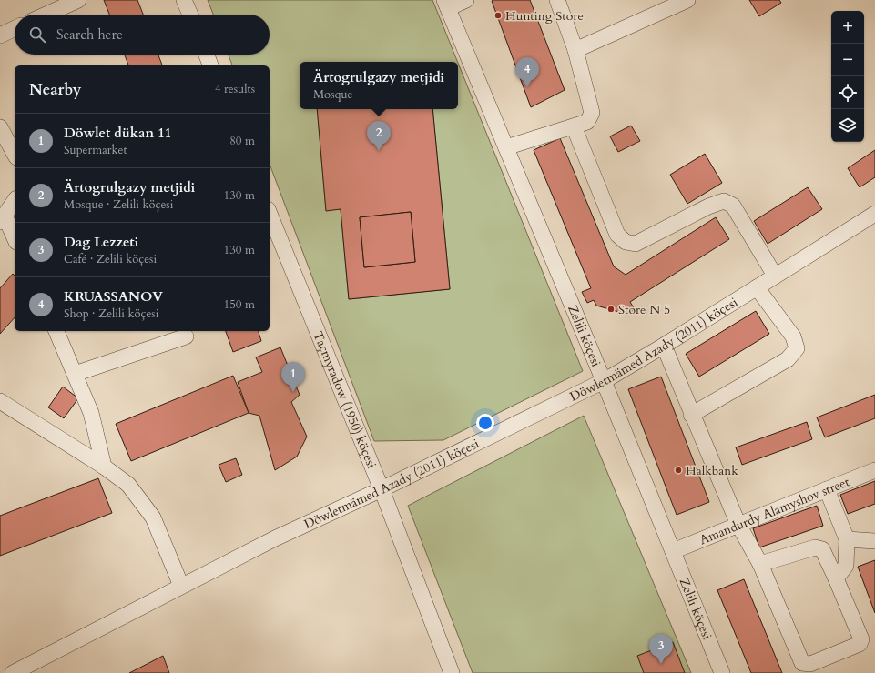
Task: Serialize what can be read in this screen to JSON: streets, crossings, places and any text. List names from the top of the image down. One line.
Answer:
{"streets":{"street":["Zelili köçesi","Döwletmämed Azady (2011) köçesi","Taçmyradow (1950) köçesi","Amandurdy Alamyshov street"]},"crossings":[["Zelili köçesi","Döwletmämed Azady (2011) köçesi"],["Zelili köçesi","Amandurdy Alamyshov street"],["Döwletmämed Azady (2011) köçesi","Taçmyradow (1950) köçesi"]],"places":["Hunting Store","Store N 5","Halkbank"],"page":{"map_buttons":["+","−"],"search":"Search here","pins":["4","2","1","3"],"popup":["Ärtogrulgazy metjidi","Mosque"],"heading":["Nearby","4 results"],"list":[{"mark":"1","name":"Döwlet dükan 11","note":"Supermarket","value":"80 m"},{"mark":"2","name":"Ärtogrulgazy metjidi","note":"Mosque · Zelili köçesi","value":"130 m"},{"mark":"3","name":"Dag Lezzeti","note":"Café · Zelili köçesi","value":"130 m"},{"mark":"4","name":"KRUASSANOV","note":"Shop · Zelili köçesi","value":"150 m"}]}}
